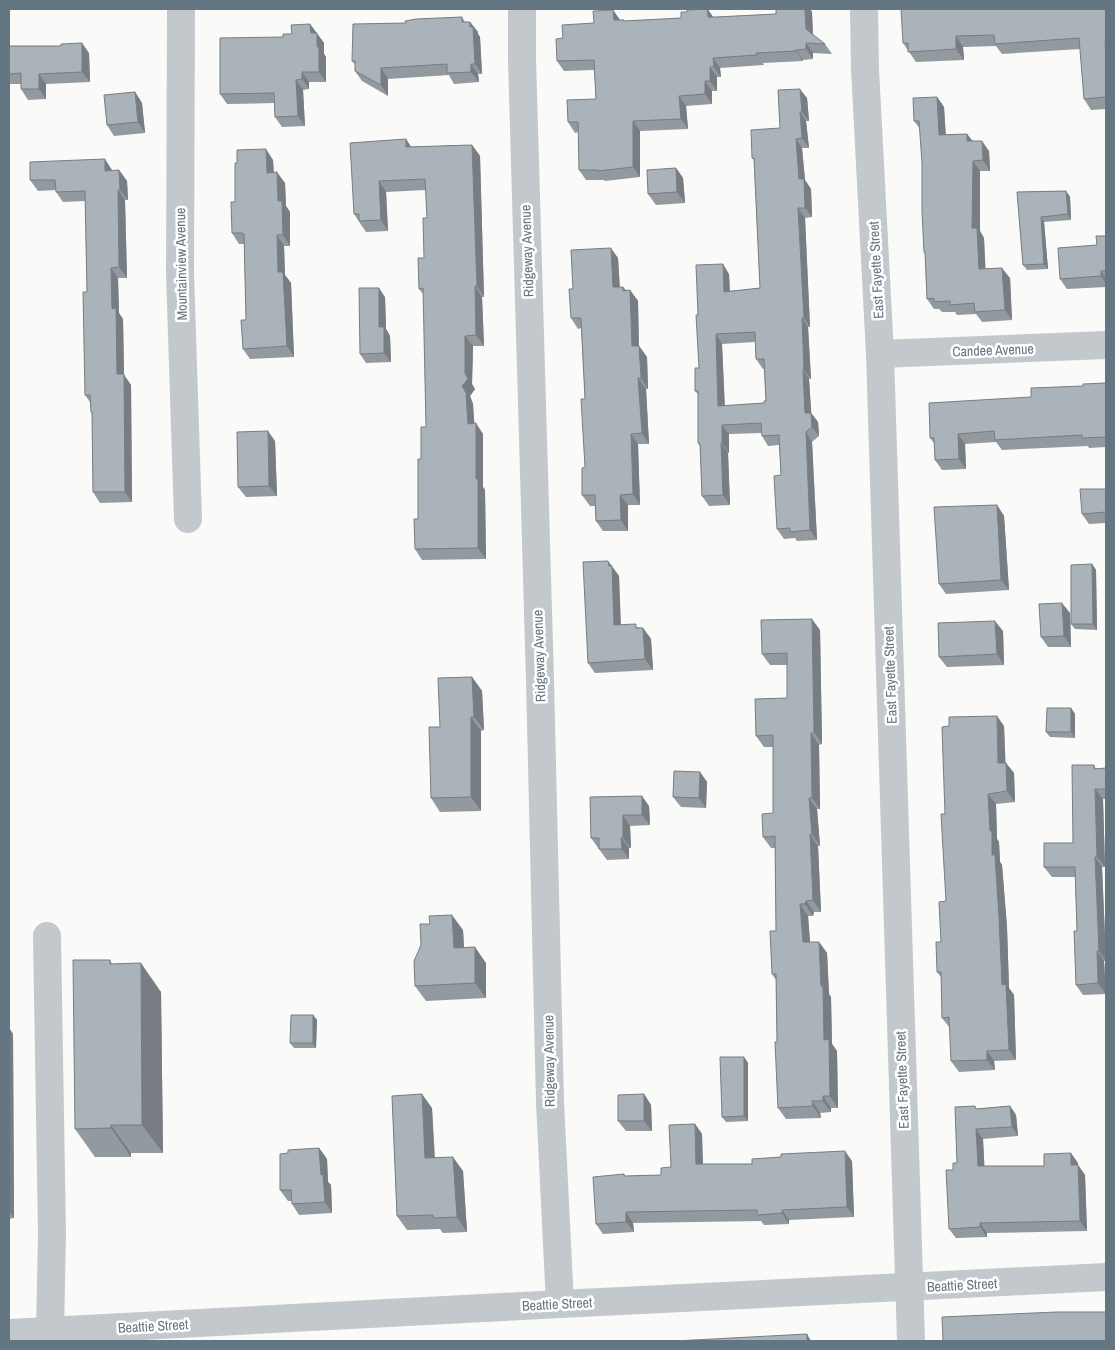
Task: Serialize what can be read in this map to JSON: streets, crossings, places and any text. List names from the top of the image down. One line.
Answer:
{"streets":{"street":["Ridgeway Avenue","Mountainview Avenue","East Fayette Street","Candee Avenue","Beattie Street"]},"crossings":[["Ridgeway Avenue","Beattie Street"],["East Fayette Street","Candee Avenue"],["East Fayette Street","Beattie Street"]]}
